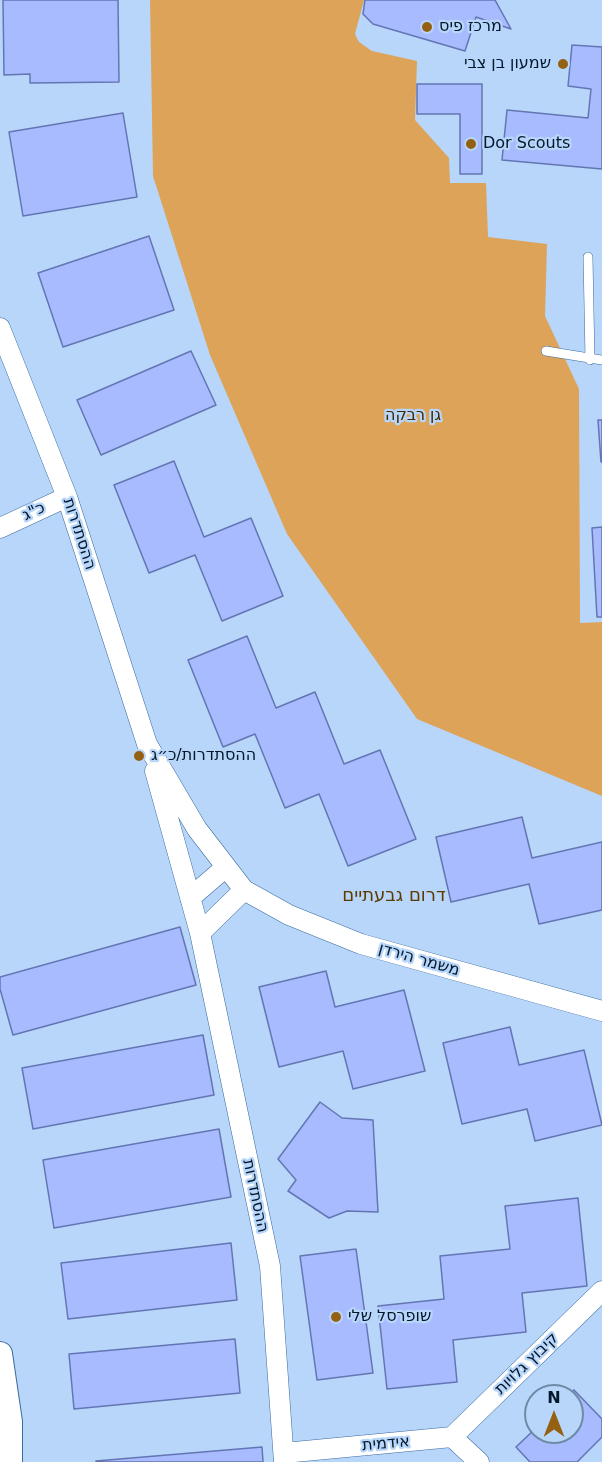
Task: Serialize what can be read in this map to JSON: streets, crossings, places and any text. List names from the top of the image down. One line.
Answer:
{"streets":{"street":["כ\"ג","ההסתדרות","משמר הירדן","קיבוץ גלויות","אידמית"]},"crossings":[["כ\"ג","ההסתדרות"],["ההסתדרות","משמר הירדן"],["ההסתדרות","אידמית"],["קיבוץ גלויות","אידמית"]],"districts":["דרום גבעתיים"],"parks":["גן רבקה"],"places":["מרכז פיס","שמעון בן צבי","Dor Scouts","ההסתדרות/כ״ג","שופרסל שלי"],"north":"top"}
